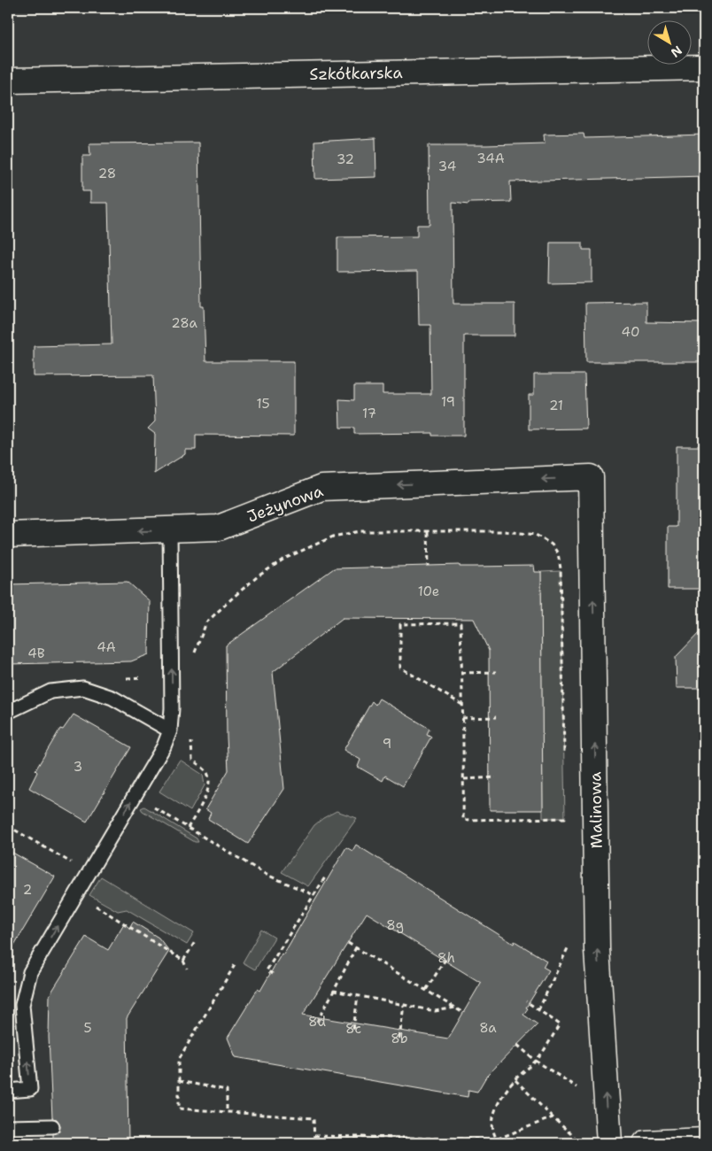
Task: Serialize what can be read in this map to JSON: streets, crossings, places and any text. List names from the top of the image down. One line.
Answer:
{"streets":{"street":["Szkółkarska","Jeżynowa","Malinowa"]},"crossings":[["Jeżynowa","Malinowa"]],"one_way":["Jeżynowa","Malinowa"],"house_numbers":["34A","32","34","28","28a","40","19","15","21","17","10e","4A","4B","9","3","2","8g","8h","8d","5","8a","8c","8b"],"north":"bottom right"}
